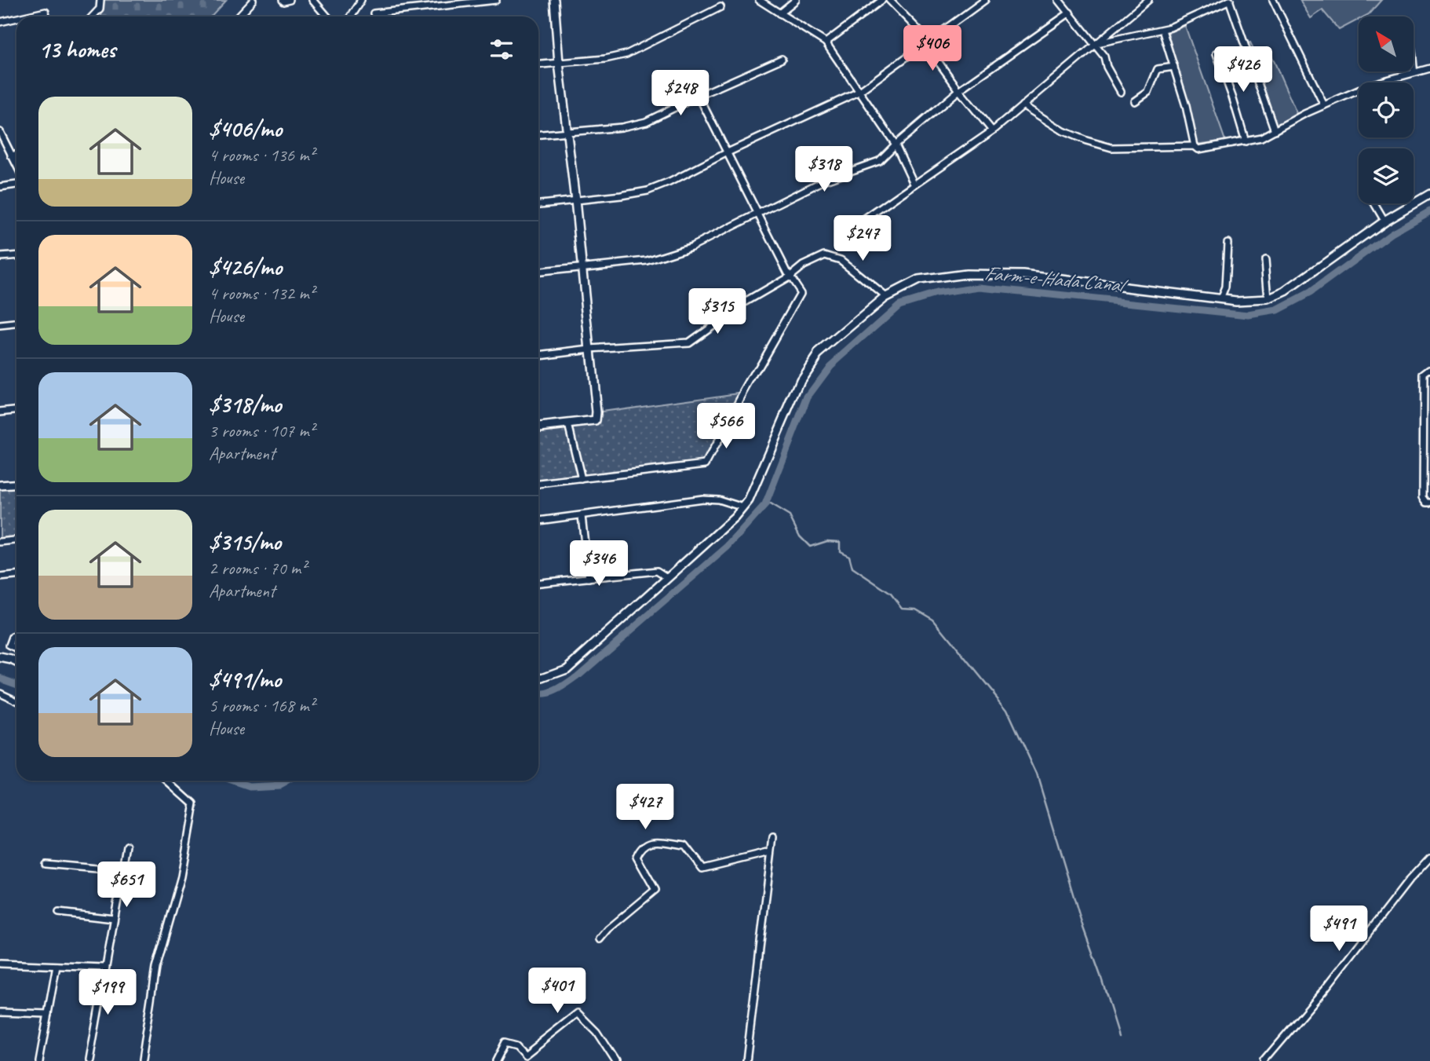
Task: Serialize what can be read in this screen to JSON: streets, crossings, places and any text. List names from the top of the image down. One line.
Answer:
{"water":["Farm-e-Hada Canal"],"north":"top left","page":{"heading":"13 homes","price":["$406","$426","$248","$318","$247","$315","$566","$346","$427","$651","$491","$401","$199"],"list":[{"name":"$406/mo","note":"4 rooms · 136 m² · House"},{"name":"$426/mo","note":"4 rooms · 132 m² · House"},{"name":"$318/mo","note":"3 rooms · 107 m² · Apartment"},{"name":"$315/mo","note":"2 rooms · 70 m² · Apartment"},{"name":"$491/mo","note":"5 rooms · 168 m² · House"}]}}
